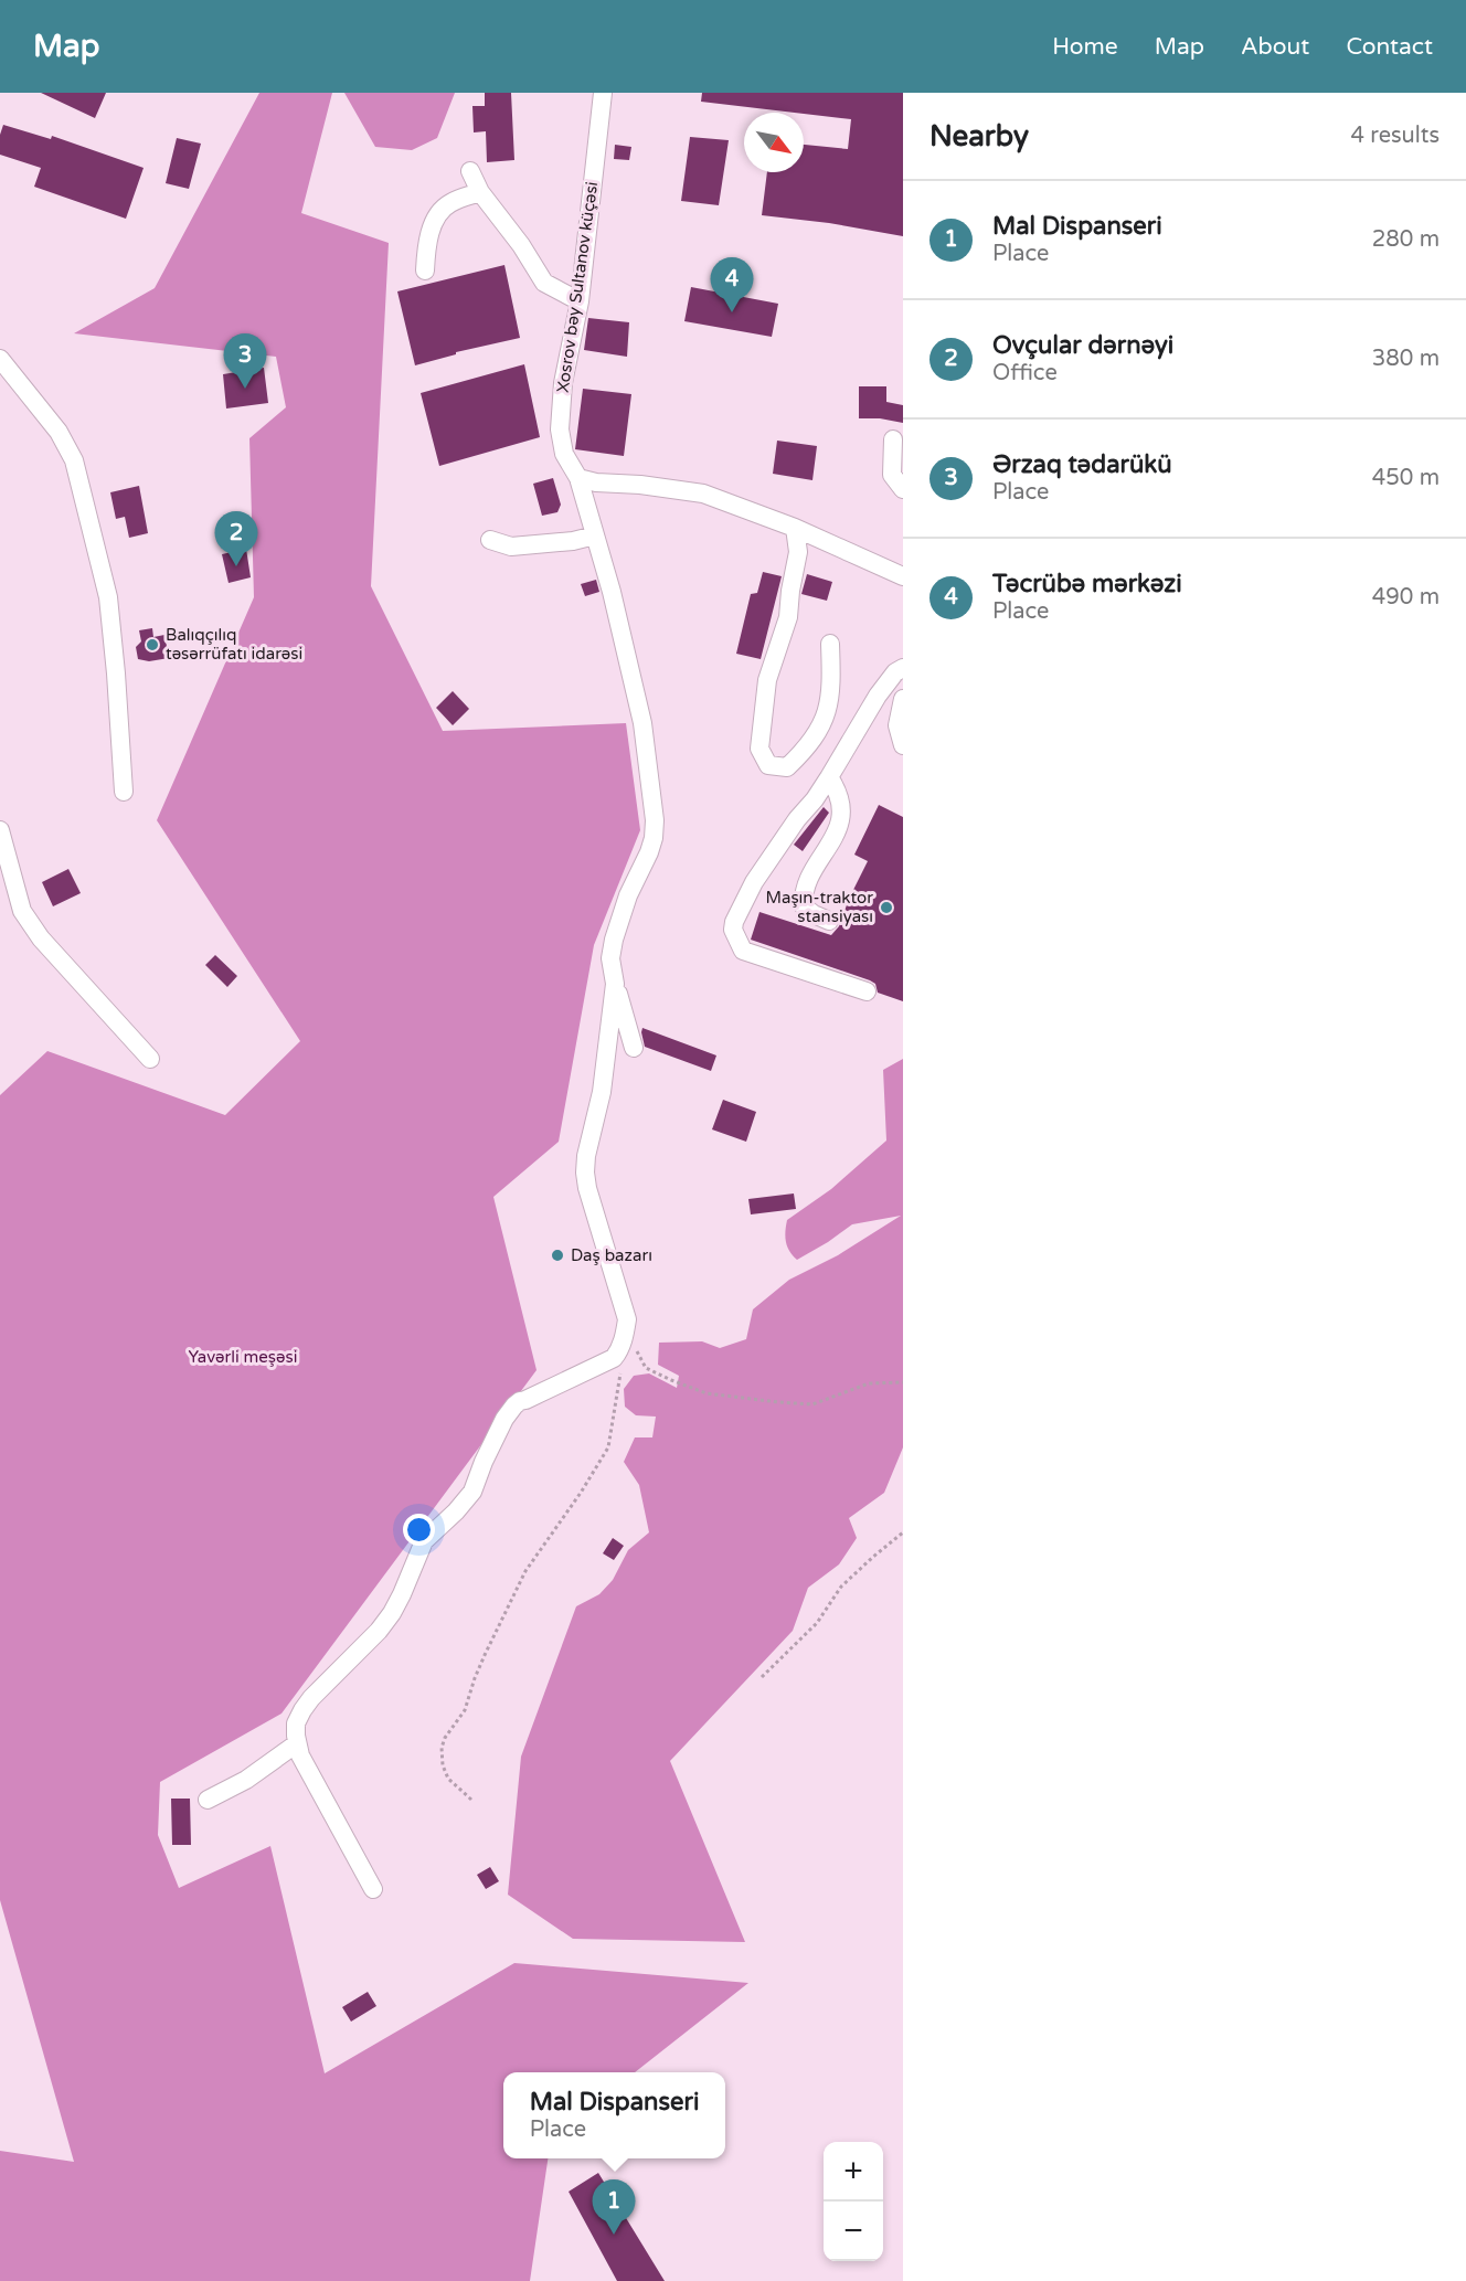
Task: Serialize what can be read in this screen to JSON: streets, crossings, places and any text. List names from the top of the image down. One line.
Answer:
{"streets":{"street":["Xosrov bəy Sultanov küçəsi"]},"parks":["Yavərli meşəsi"],"places":["Balıqçılıq təsərrüfatı idarəsi","Maşın-traktor stansiyası","Daş bazarı"],"north":"bottom right","page":{"header":"Map","nav":["Home","Map","About","Contact"],"heading":["Nearby","4 results"],"list":[{"mark":"1","name":"Mal Dispanseri","note":"Place","value":"280 m"},{"mark":"2","name":"Ovçular dərnəyi","note":"Office","value":"380 m"},{"mark":"3","name":"Ərzaq tədarükü","note":"Place","value":"450 m"},{"mark":"4","name":"Təcrübə mərkəzi","note":"Place","value":"490 m"}],"pins":["4","3","2","1"],"popup":["Mal Dispanseri","Place"],"map_buttons":["+","−"]}}
